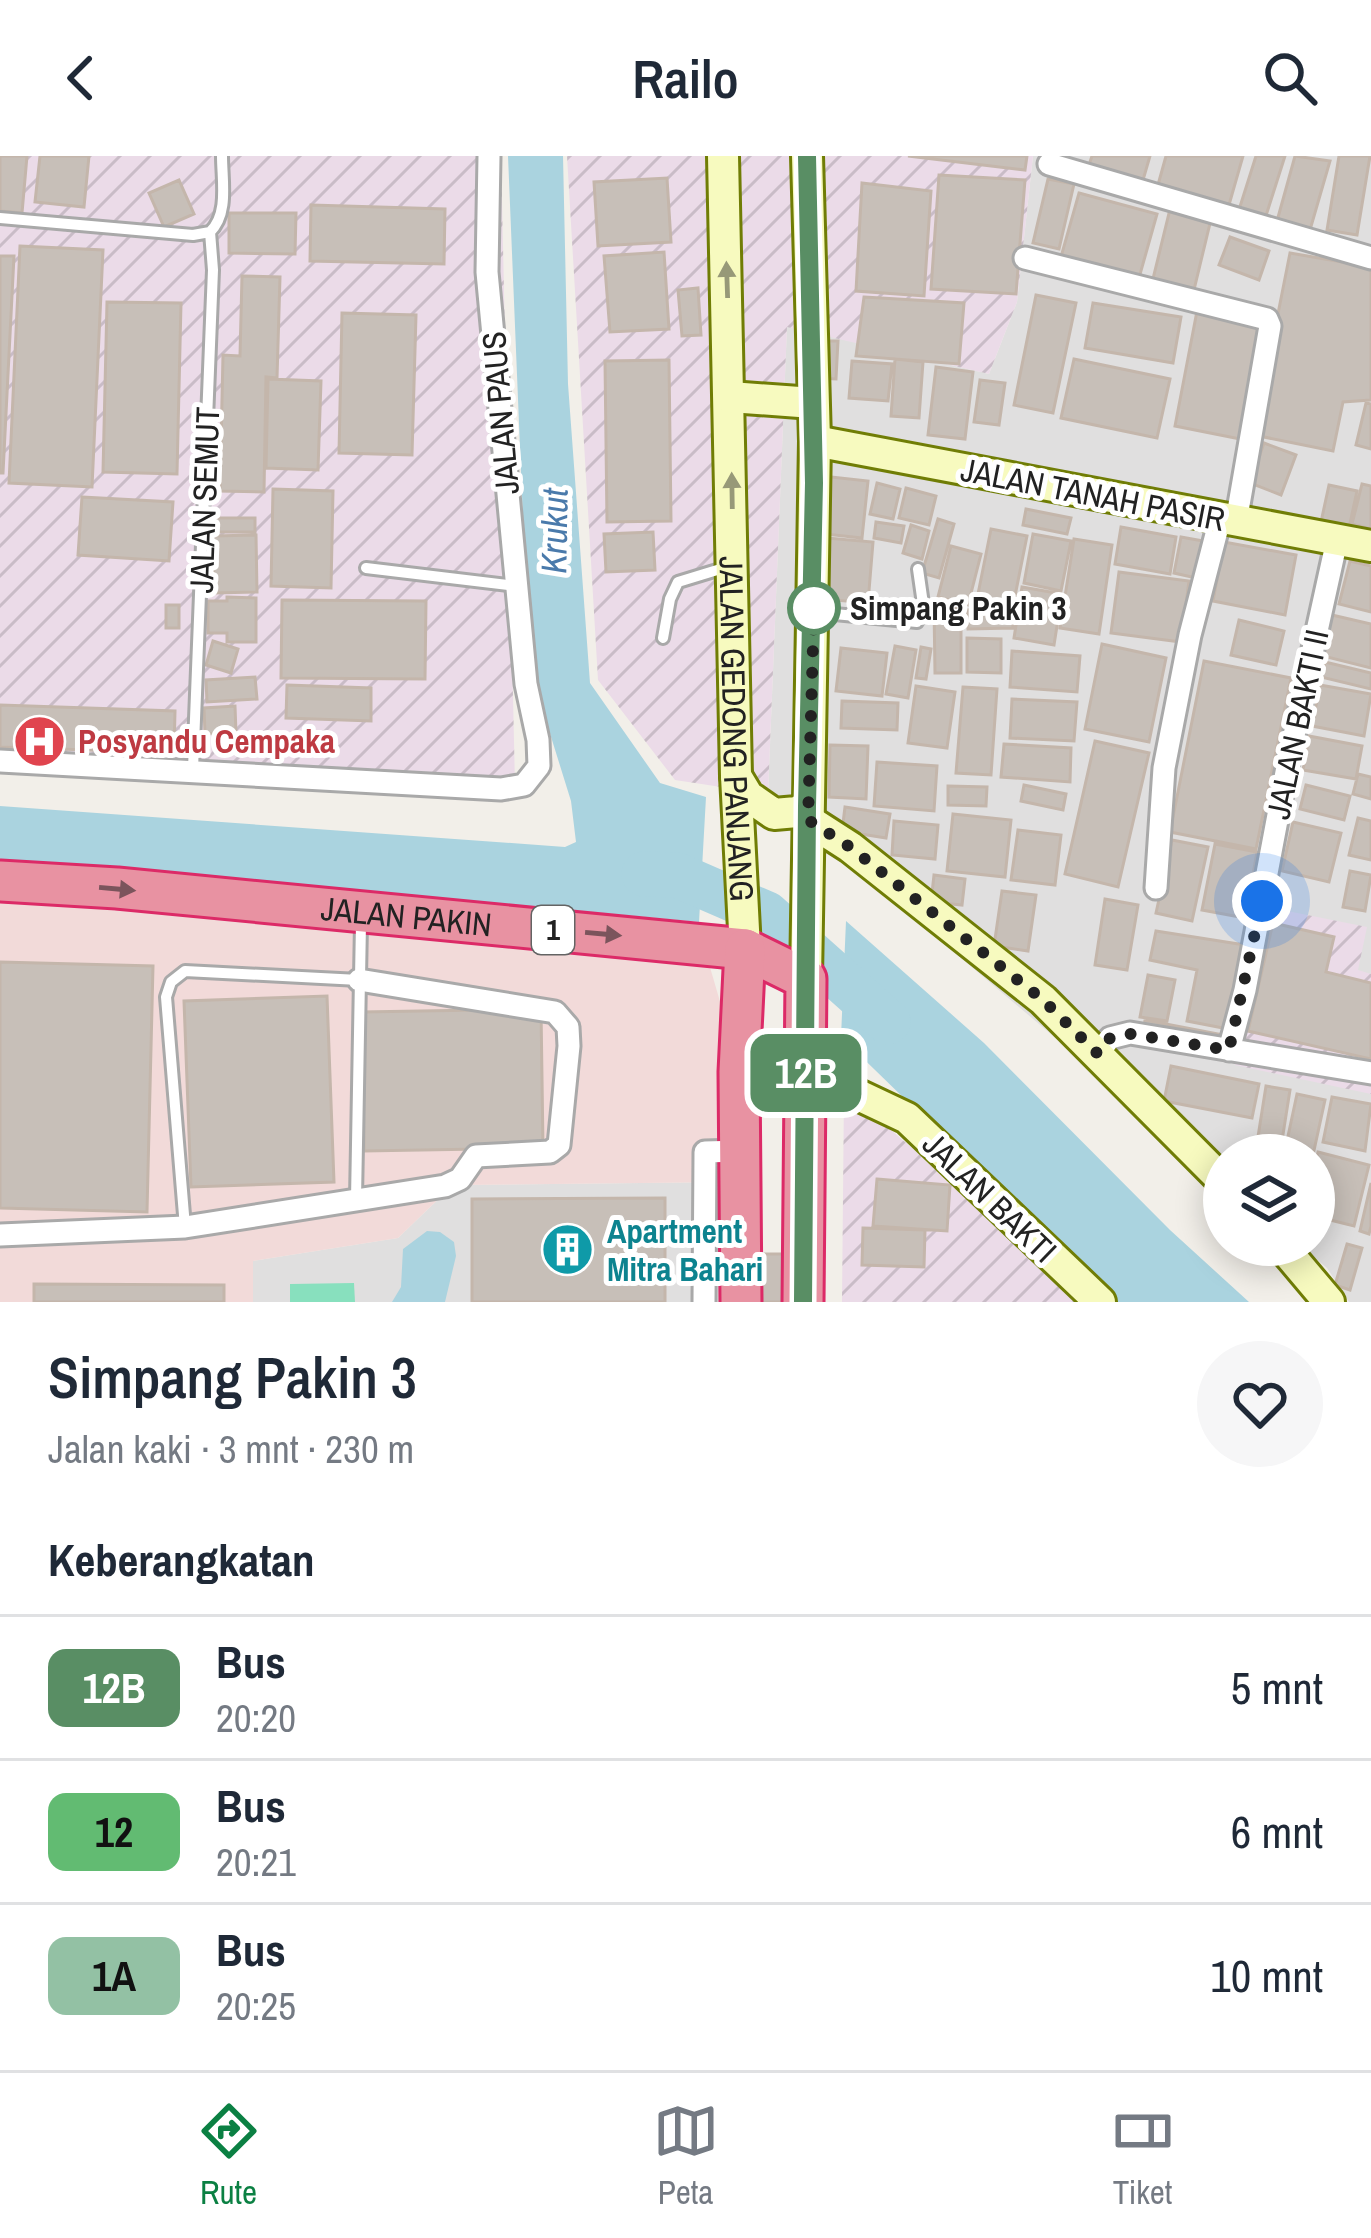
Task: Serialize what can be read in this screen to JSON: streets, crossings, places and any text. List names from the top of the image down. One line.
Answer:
{"streets":{"highway":["JALAN GEDONG PANJANG","JALAN PAKIN","1"],"main road":["JALAN TANAH PASIR","JALAN BAKTI"],"street":["JALAN PAUS","JALAN BAKTI II"],"lane":["JALAN SEMUT"]},"crossings":[["JALAN PAUS","JALAN SEMUT"],["JALAN TANAH PASIR","JALAN BAKTI II"],["JALAN TANAH PASIR","JALAN GEDONG PANJANG"],["JALAN GEDONG PANJANG","JALAN PAKIN"],["JALAN GEDONG PANJANG","JALAN BAKTI"]],"one_way":["JALAN PAKIN"],"water":["Krukut"],"places":{"other":["Simpang Pakin 3"],"hospital":["Posyandu Cempaka"],"building":["Apartment Mitra Bahari"]},"lines":["bus line 12B"],"page":{"header":"Railo","on_map":"12B","heading":[["Simpang Pakin 3","Jalan kaki · 3 mnt · 230 m"],"Keberangkatan"],"list":[{"mark":"12B","name":"Bus","note":"20:20","value":"5 mnt"},{"mark":"12","name":"Bus","note":"20:21","value":"6 mnt"},{"mark":"1A","name":"Bus","note":"20:25","value":"10 mnt"}],"tabs":["Rute","Peta","Tiket"]}}
